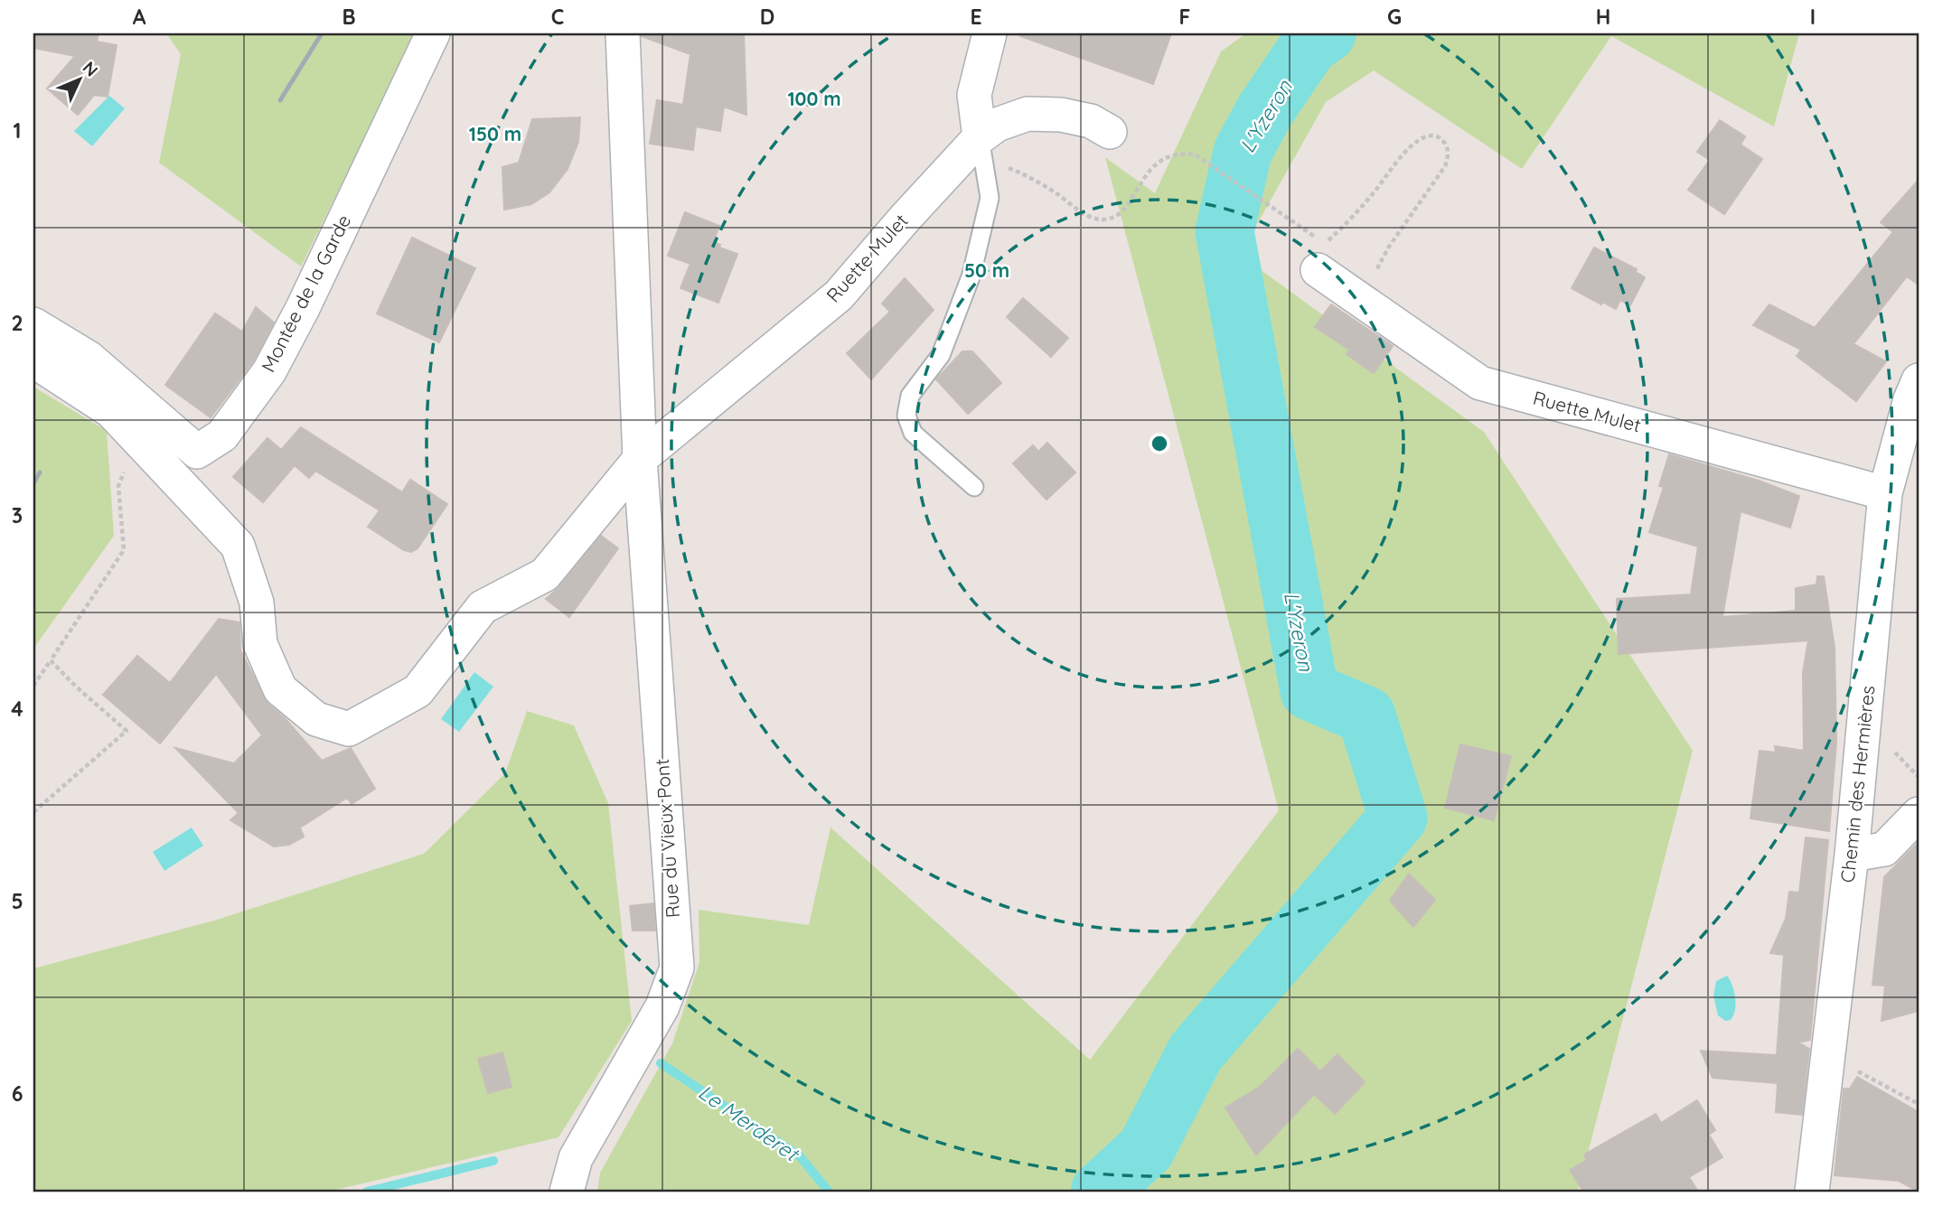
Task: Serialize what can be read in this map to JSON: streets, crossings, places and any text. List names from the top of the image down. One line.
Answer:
{"streets":{"street":["Ruette Mulet","Montée de la Garde","Chemin des Hermières","Rue du Vieux Pont"]},"crossings":[["Ruette Mulet","Chemin des Hermières"],["Ruette Mulet","Rue du Vieux Pont"]],"water":["L'Yzeron","Le Merderet"],"north":"top right","grid":{"columns":["A","B","C","D","E","F","G","H","I"],"rows":["1","2","3","4","5","6"]},"rings":["100 m","150 m","50 m"]}
